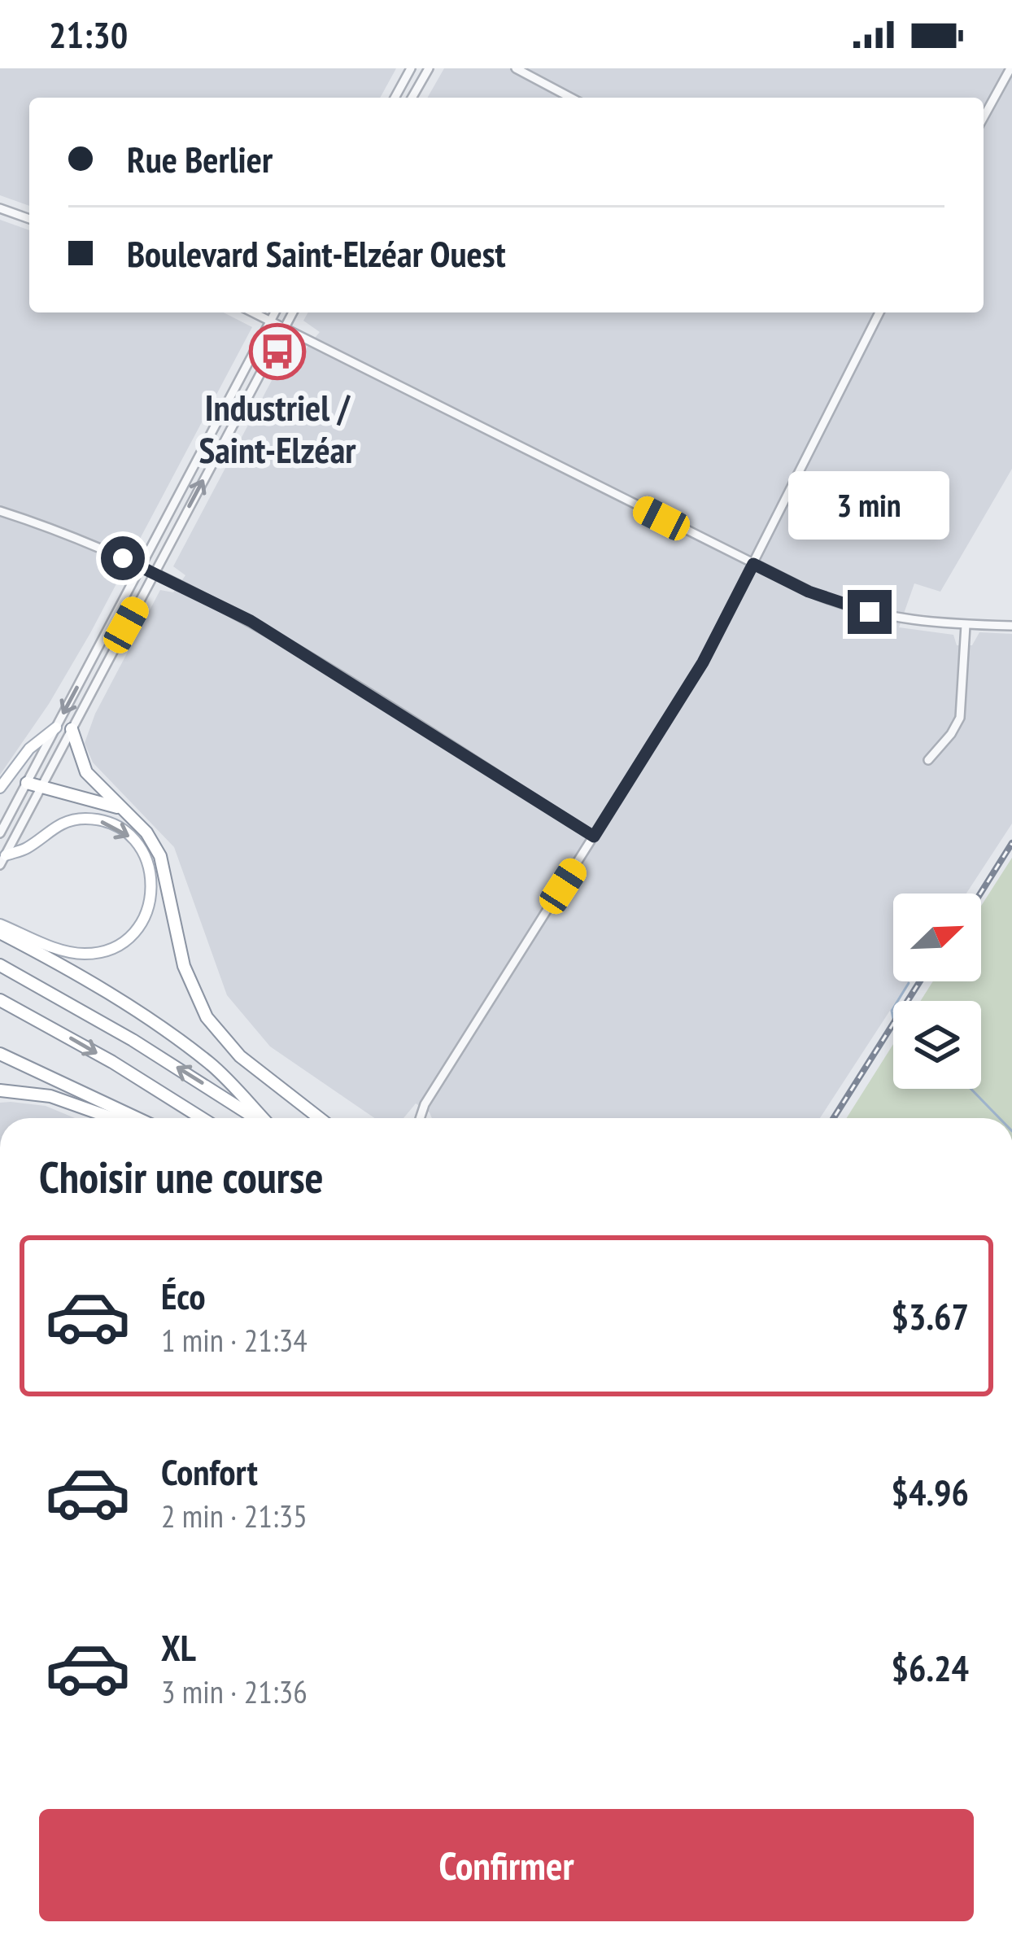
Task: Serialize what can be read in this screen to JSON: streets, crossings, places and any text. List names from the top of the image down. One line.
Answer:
{"places":{"bus stop":["Industriel / Saint-Elzéar"]},"north":"top right","page":{"status":"21:30","banner":["Rue Berlier","Boulevard Saint-Elzéar Ouest"],"bubble":"3 min","heading":"Choisir une course","list":[{"name":"Éco","note":"1 min · 21:34","value":"$3.67"},{"name":"Confort","note":"2 min · 21:35","value":"$4.96"},{"name":"XL","note":"3 min · 21:36","value":"$6.24"}],"buttons":"Confirmer"}}
